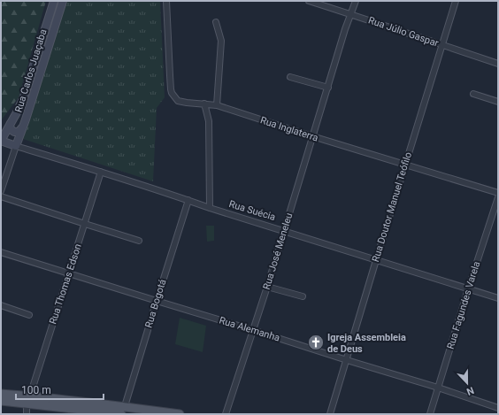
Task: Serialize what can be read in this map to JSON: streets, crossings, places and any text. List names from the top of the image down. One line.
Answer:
{"streets":{"street":["Rua Júlio Gaspar","Rua Carlos Juaçaba","Rua Inglaterra","Rua Doutor Manuel Teófilo","Rua Suécia","Rua José Meneleu","Rua Thomas Edson","Rua Bogotá","Rua Fagundes Varela","Rua Alemanha"]},"crossings":[["Rua Júlio Gaspar","Rua Doutor Manuel Teófilo"],["Rua Júlio Gaspar","Rua José Meneleu"],["Rua Carlos Juaçaba","Rua Suécia"],["Rua Inglaterra","Rua Doutor Manuel Teófilo"],["Rua Inglaterra","Rua José Meneleu"],["Rua Doutor Manuel Teófilo","Rua Suécia"],["Rua Doutor Manuel Teófilo","Rua Alemanha"],["Rua Suécia","Rua José Meneleu"],["Rua Suécia","Rua Thomas Edson"],["Rua Suécia","Rua Bogotá"],["Rua Suécia","Rua Fagundes Varela"],["Rua José Meneleu","Rua Alemanha"],["Rua Thomas Edson","Rua Alemanha"],["Rua Bogotá","Rua Alemanha"],["Rua Fagundes Varela","Rua Alemanha"]],"places":{"church":["Igreja Assembleia de Deus"]},"scale_bar":"100 m","north":"bottom"}
